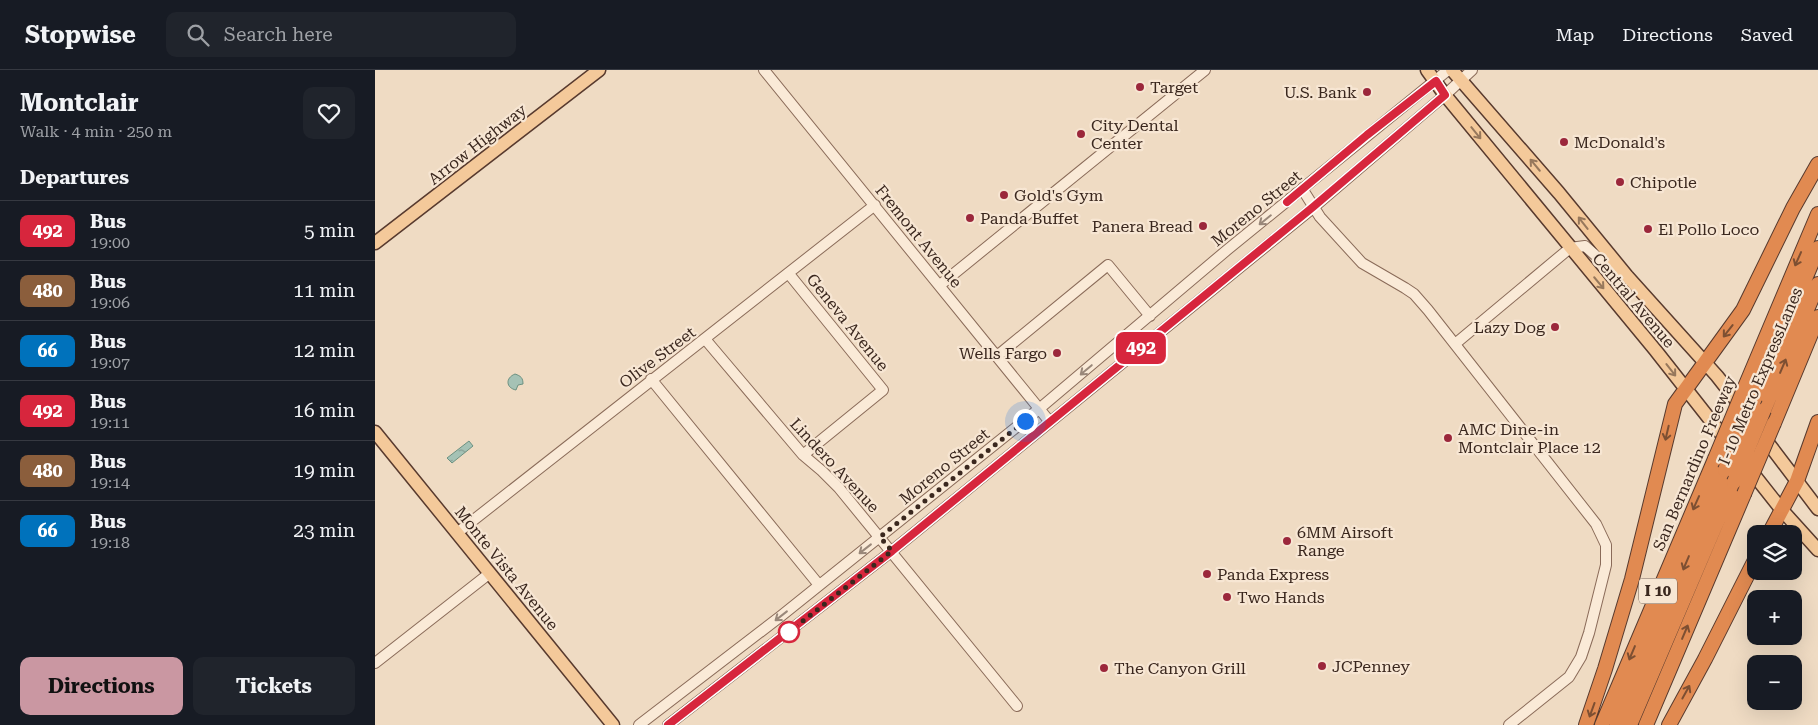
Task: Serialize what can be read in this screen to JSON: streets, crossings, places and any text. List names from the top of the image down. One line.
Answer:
{"streets":{"highway":["I-10 Metro ExpressLanes","San Bernardino Freeway","I 10"],"main road":["Arrow Highway","Central Avenue","Monte Vista Avenue"],"street":["Moreno Street","Fremont Avenue","Geneva Avenue","Olive Street","Lindero Avenue"]},"crossings":[["Moreno Street","Fremont Avenue"],["Moreno Street","Central Avenue"],["Moreno Street","Lindero Avenue"],["Fremont Avenue","Olive Street"],["Geneva Avenue","Olive Street"],["Geneva Avenue","Lindero Avenue"],["Olive Street","Lindero Avenue"],["Olive Street","Monte Vista Avenue"]],"places":["Target","U.S. Bank","City Dental Center","McDonald's","Chipotle","Gold's Gym","Panda Buffet","Panera Bread","El Pollo Loco","Lazy Dog","Wells Fargo","AMC Dine-in Montclair Place 12","6MM Airsoft Range","Panda Express","Two Hands","JCPenney","The Canyon Grill"],"lines":["bus line 492"],"page":{"header":"Stopwise","search":"Search here","nav":["Map","Directions","Saved"],"heading":[["Montclair","Walk · 4 min · 250 m"],"Departures"],"on_map":"492","list":[{"mark":"492","name":"Bus","note":"19:00","value":"5 min"},{"mark":"480","name":"Bus","note":"19:06","value":"11 min"},{"mark":"66","name":"Bus","note":"19:07","value":"12 min"},{"mark":"492","name":"Bus","note":"19:11","value":"16 min"},{"mark":"480","name":"Bus","note":"19:14","value":"19 min"},{"mark":"66","name":"Bus","note":"19:18","value":"23 min"}],"map_buttons":["+","−"],"buttons":["Directions","Tickets"]}}
